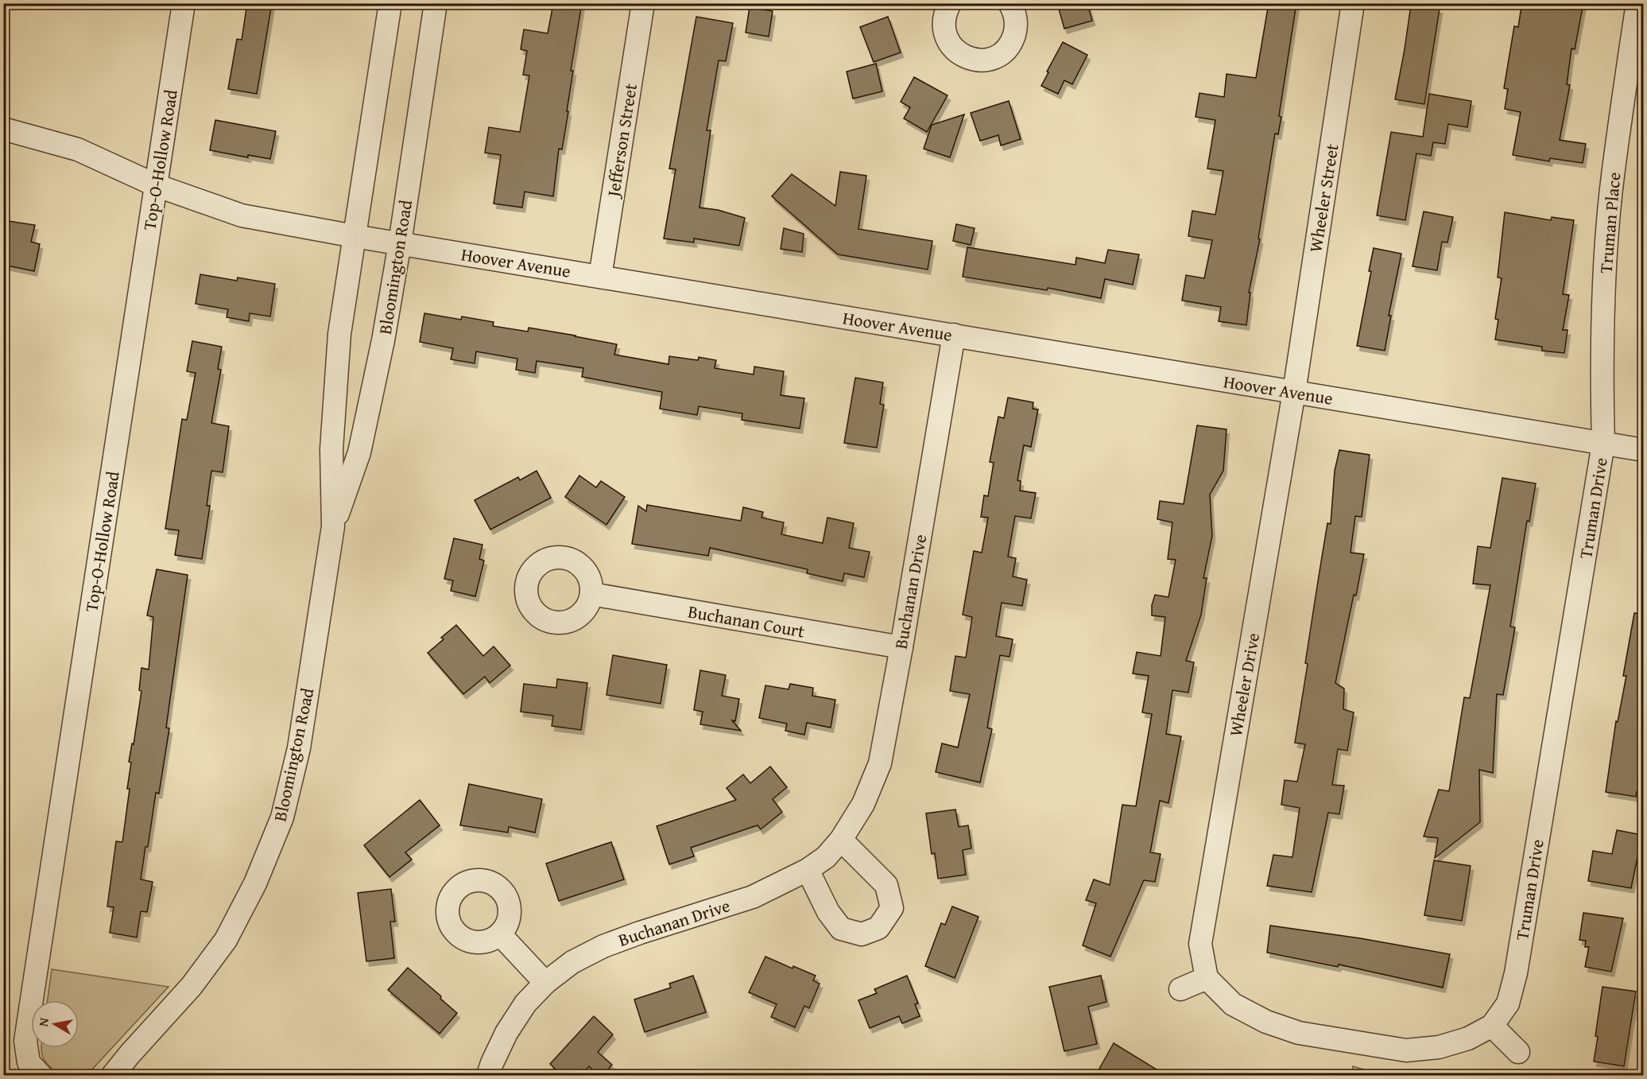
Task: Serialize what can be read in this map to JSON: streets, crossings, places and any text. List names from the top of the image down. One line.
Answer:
{"streets":{"street":["Jefferson Street","Top-O-Hollow Road","Wheeler Street","Truman Place","Hoover Avenue","Bloomington Road","Truman Drive","Buchanan Drive","Buchanan Court","Wheeler Drive"]},"crossings":[["Jefferson Street","Hoover Avenue"],["Top-O-Hollow Road","Hoover Avenue"],["Wheeler Street","Hoover Avenue"],["Wheeler Street","Wheeler Drive"],["Truman Place","Hoover Avenue"],["Truman Place","Truman Drive"],["Hoover Avenue","Bloomington Road"],["Hoover Avenue","Truman Drive"],["Hoover Avenue","Buchanan Drive"],["Hoover Avenue","Wheeler Drive"],["Truman Drive","Wheeler Drive"],["Buchanan Drive","Buchanan Court"]],"north":"left"}
